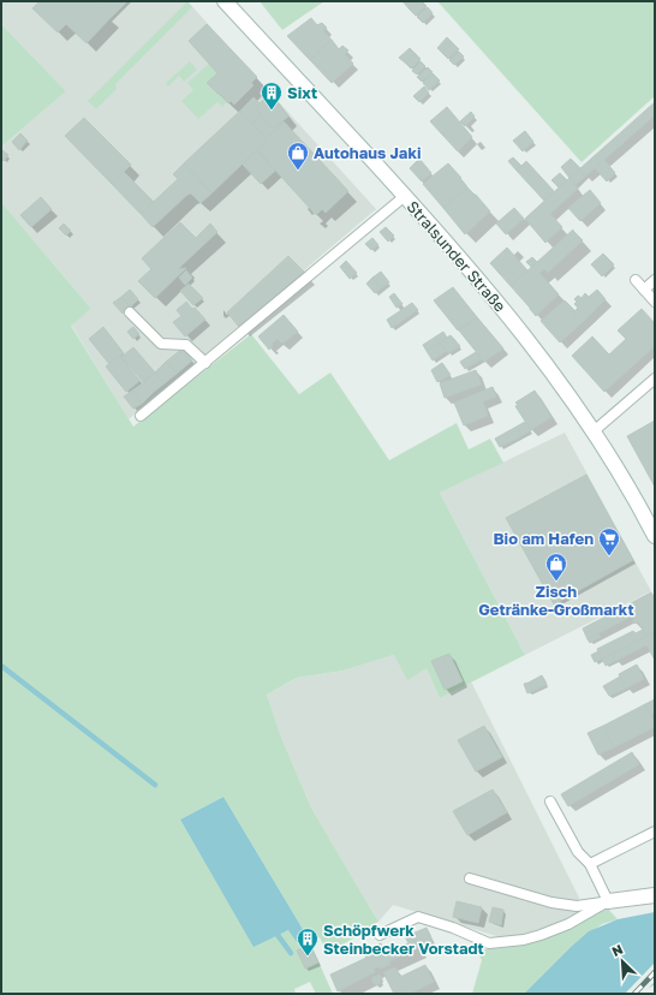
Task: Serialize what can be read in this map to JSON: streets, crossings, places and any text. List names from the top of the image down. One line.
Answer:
{"streets":{"main road":["Stralsunder Straße"]},"places":{"building":["Sixt","Schöpfwerk Steinbecker Vorstadt"],"shop":["Autohaus Jaki","Zisch Getränke-Großmarkt"],"supermarket":["Bio am Hafen"]},"north":"top left"}
